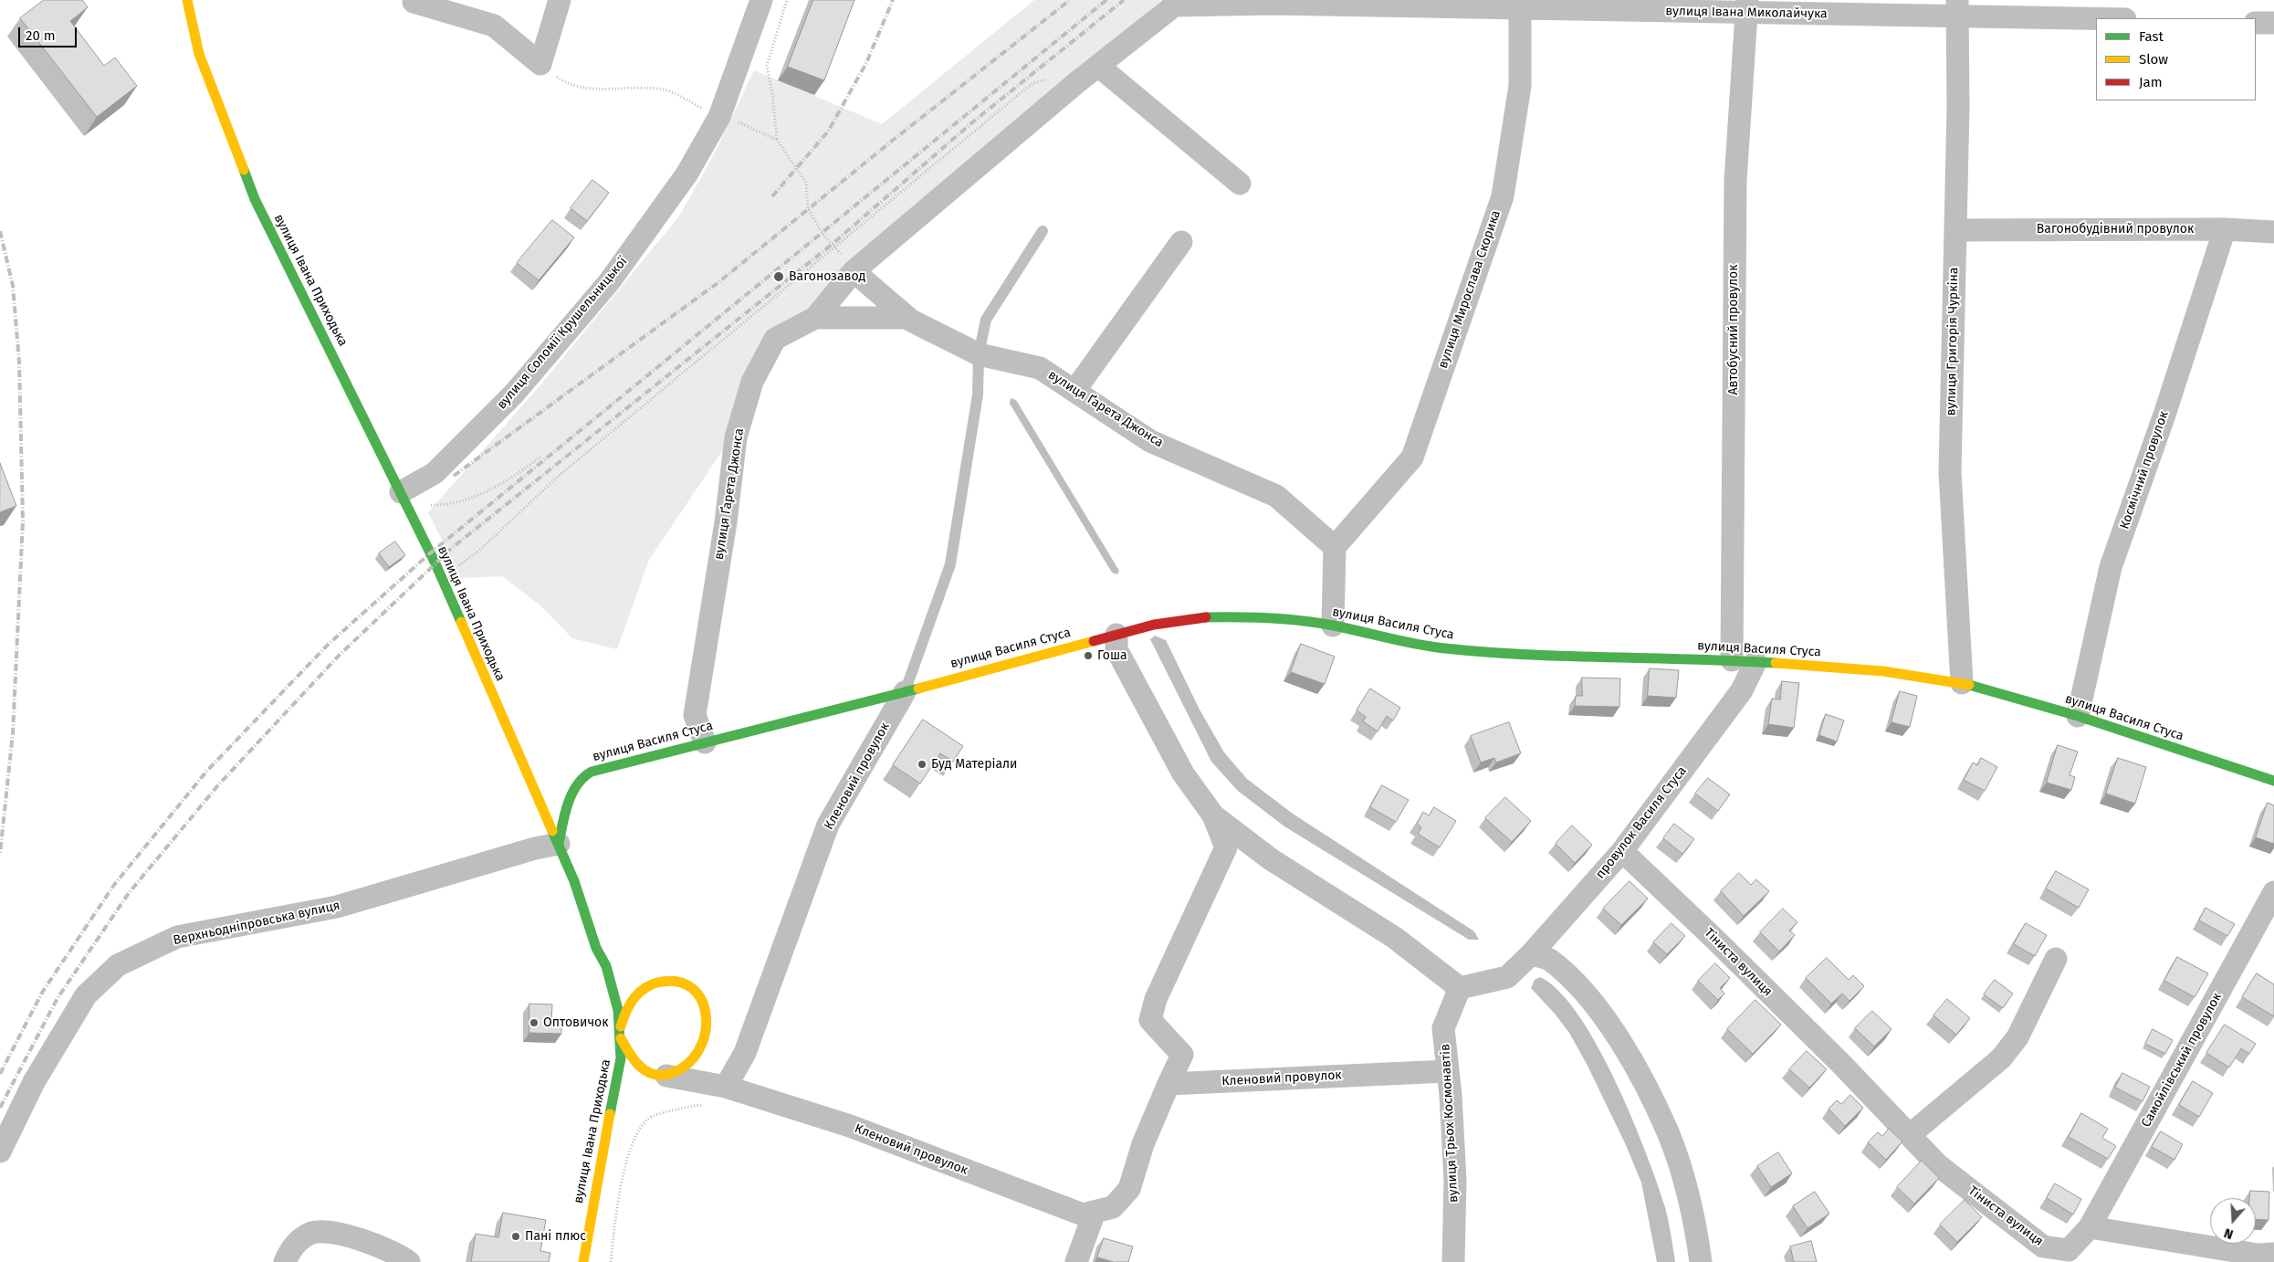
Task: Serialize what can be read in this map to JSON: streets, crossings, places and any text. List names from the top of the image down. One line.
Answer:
{"streets":{"main road":["вулиця Івана Приходька","вулиця Василя Стуса"],"street":["вулиця Івана Миколайчука","Вагонобудівний провулок","вулиця Мирослава Скорика","Автобусний провулок","вулиця Соломії Крушельницької","вулиця Григорія Чуркіна","вулиця Ґарета Джонса","Космічний провулок","Кленовий провулок","провулок Василя Стуса","Верхньодніпровська вулиця","Тіниста вулиця","Самойлівський провулок","вулиця Трьох Космонавтів"]},"crossings":[["вулиця Івана Миколайчука","вулиця Мирослава Скорика"],["вулиця Івана Миколайчука","Автобусний провулок"],["вулиця Івана Миколайчука","вулиця Григорія Чуркіна"],["Вагонобудівний провулок","вулиця Григорія Чуркіна"],["Вагонобудівний провулок","Космічний провулок"],["вулиця Івана Приходька","вулиця Соломії Крушельницької"],["вулиця Івана Приходька","вулиця Василя Стуса"],["вулиця Івана Приходька","Верхньодніпровська вулиця"],["вулиця Мирослава Скорика","вулиця Ґарета Джонса"],["Автобусний провулок","вулиця Василя Стуса"],["вулиця Григорія Чуркіна","вулиця Василя Стуса"],["вулиця Ґарета Джонса","вулиця Василя Стуса"],["Космічний провулок","вулиця Василя Стуса"],["вулиця Василя Стуса","Кленовий провулок"],["вулиця Василя Стуса","провулок Василя Стуса"],["вулиця Василя Стуса","Верхньодніпровська вулиця"],["Кленовий провулок","вулиця Трьох Космонавтів"],["провулок Василя Стуса","Тіниста вулиця"],["провулок Василя Стуса","вулиця Трьох Космонавтів"],["Тіниста вулиця","Самойлівський провулок"]],"places":["Вагонозавод","Гоша","Буд Матерiали","Оптовичок","Пані плюс"],"legend":["Fast","Slow","Jam"],"scale_bar":"20 m","north":"bottom"}
